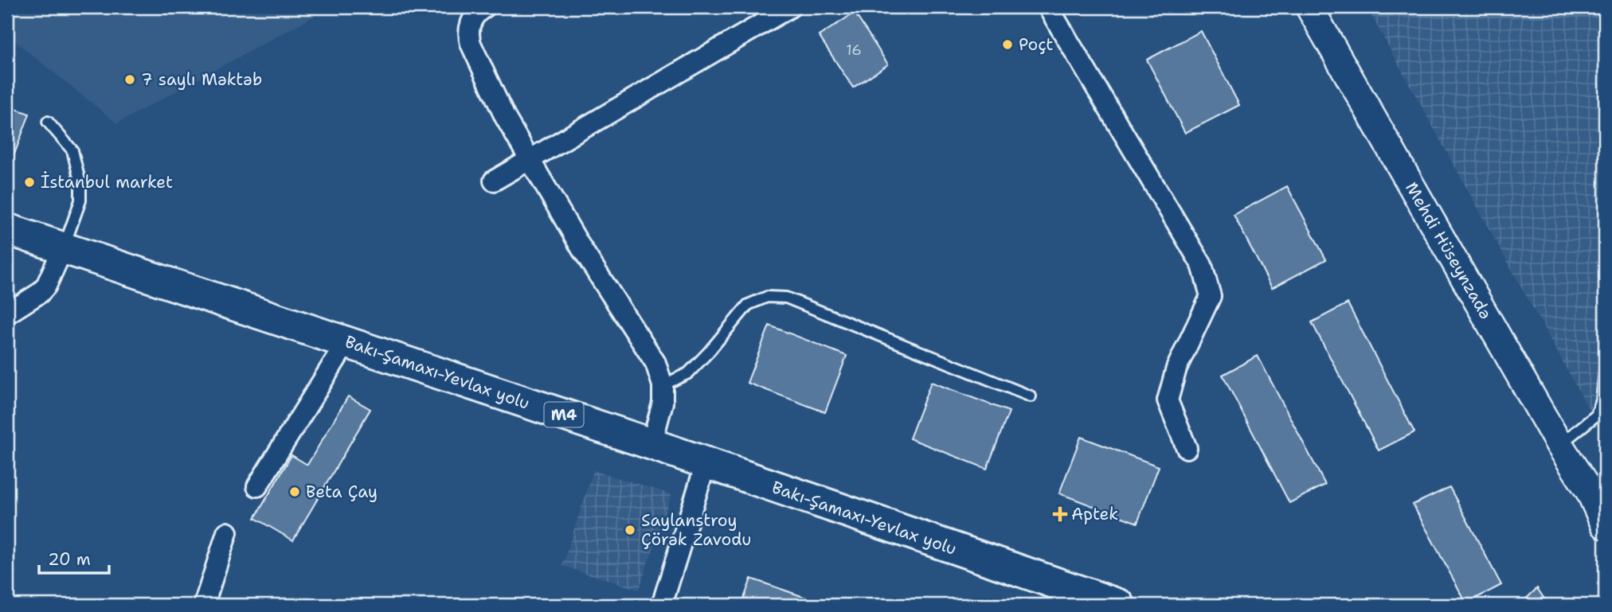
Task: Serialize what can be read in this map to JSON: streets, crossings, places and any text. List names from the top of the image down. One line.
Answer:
{"streets":{"highway":["Bakı-Şamaxı-Yevlax yolu","M4"],"main road":["Mehdi Hüseynzadə"]},"places":{"other":["Poçt","7 saylı Məktəb","İstanbul market","Beta Çay","Saylanstroy Çörək Zavodu"],"health":["Aptek"]},"house_numbers":["16"],"scale_bar":"20 m"}
